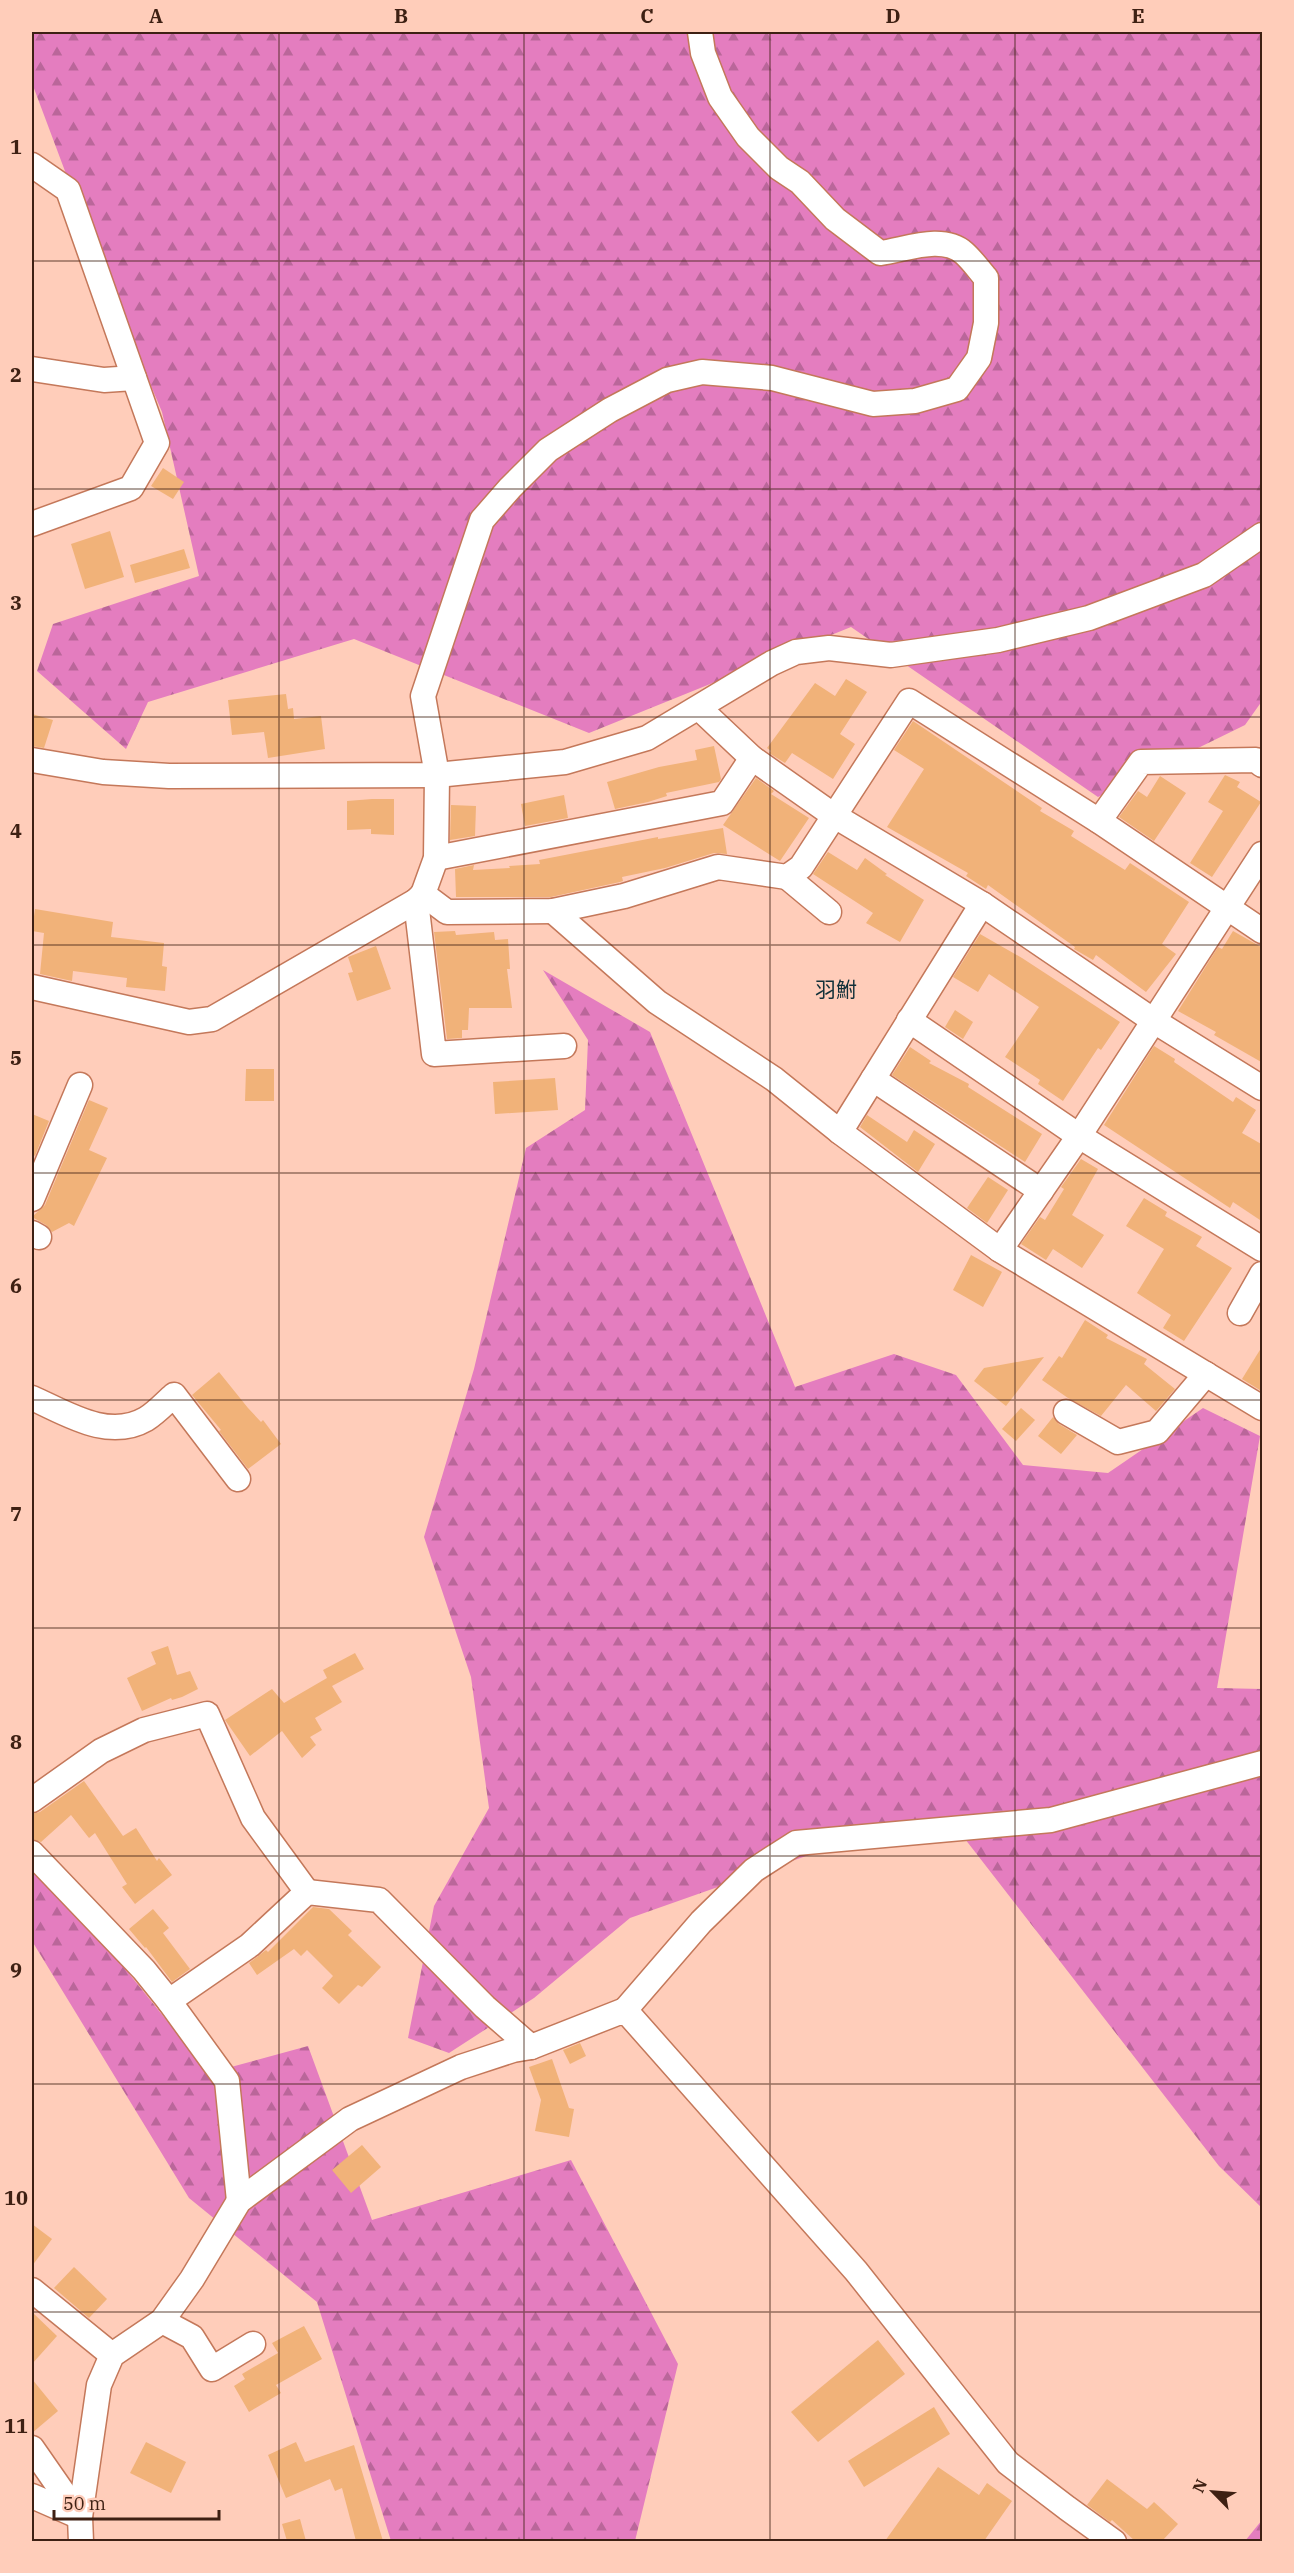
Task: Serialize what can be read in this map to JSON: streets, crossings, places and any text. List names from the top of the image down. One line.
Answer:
{"districts":["羽鮒"],"scale_bar":"50 m","north":"top left","grid":{"columns":["A","B","C","D","E"],"rows":["1","2","3","4","5","6","7","8","9","10","11"]}}
